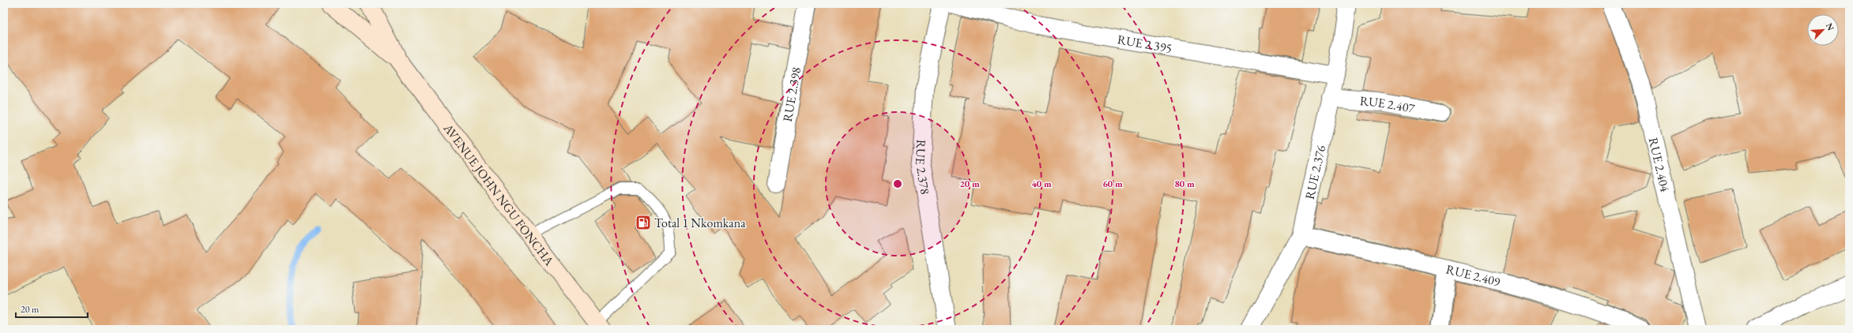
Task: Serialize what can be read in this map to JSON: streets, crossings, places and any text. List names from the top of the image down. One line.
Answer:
{"streets":{"main road":["AVENUE JOHN NGU FONCHA"],"street":["RUE 2.395","RUE 2.398","RUE 2.407","RUE 2.404","RUE 2.378","RUE 2.376","RUE 2.409"]},"crossings":[["RUE 2.395","RUE 2.376"],["RUE 2.407","RUE 2.376"],["RUE 2.376","RUE 2.409"]],"places":{"fuel station":["Total 1 Nkomkana"]},"scale_bar":"20 m","north":"top right","rings":["20 m","40 m","60 m","80 m"]}
